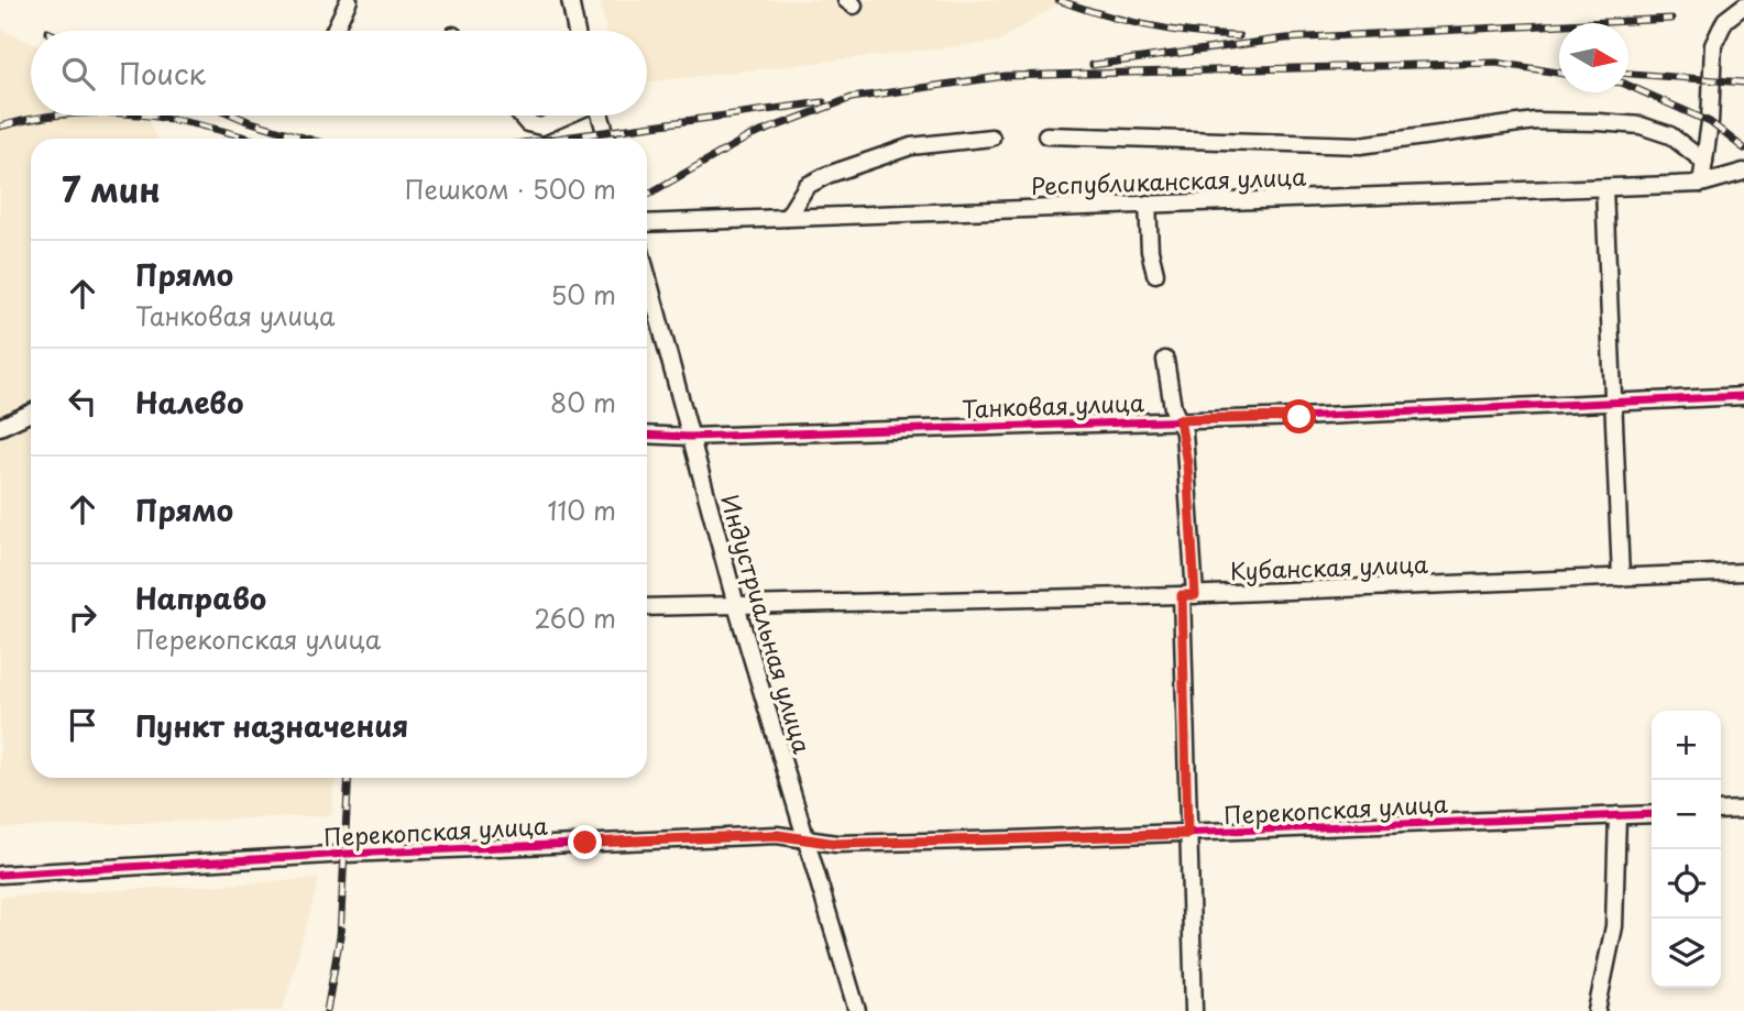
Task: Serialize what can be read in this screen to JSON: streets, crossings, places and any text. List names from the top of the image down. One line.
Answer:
{"streets":{"street":["Республиканская улица","Танковая улица","Кубанская улица","Индустриальная улица","Перекопская улица"]},"crossings":[["Танковая улица","Индустриальная улица"],["Кубанская улица","Индустриальная улица"],["Индустриальная улица","Перекопская улица"]],"north":"right","page":{"search":"Поиск","heading":["7 мин","Пешком · 500 m"],"list":[["Прямо","Танковая улица","50 m"],["Налево","80 m"],["Прямо","110 m"],["Направо","Перекопская улица","260 m"],"Пункт назначения"],"map_buttons":["+","−"]}}
